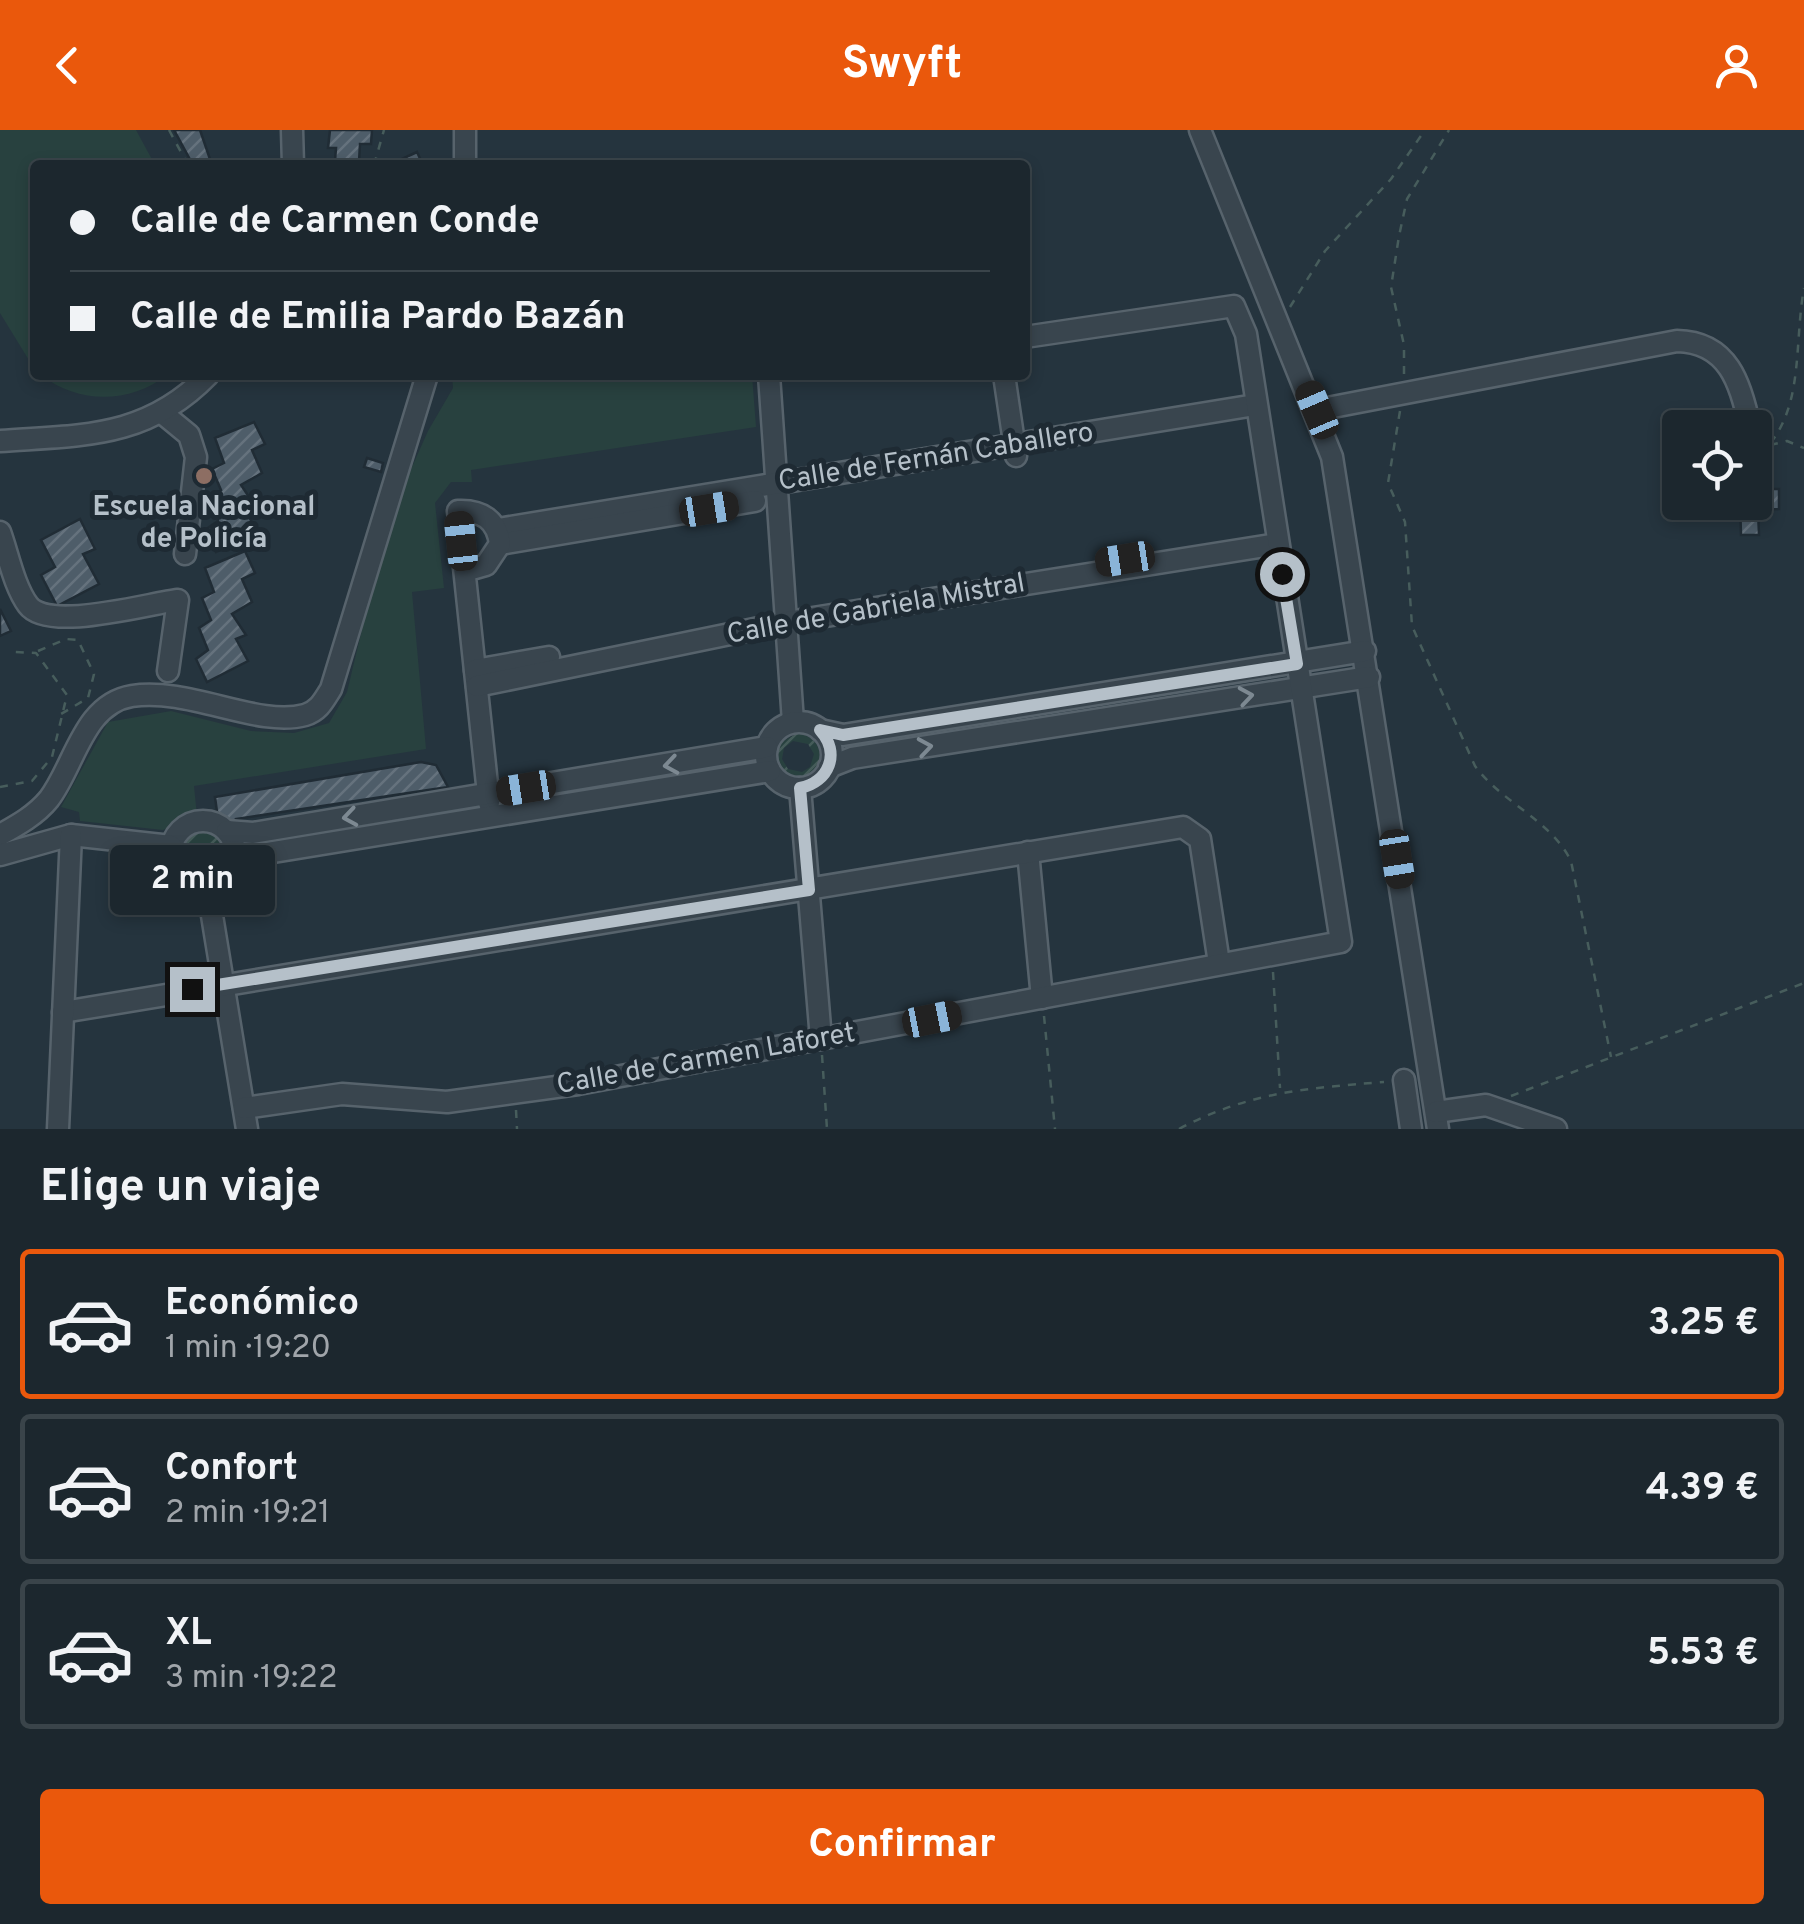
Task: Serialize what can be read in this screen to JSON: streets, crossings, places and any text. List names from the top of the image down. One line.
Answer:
{"streets":{"street":["Calle de Fernán Caballero","Calle de Gabriela Mistral","Calle de Carmen Laforet"]},"places":["Escuela Nacional de Policía"],"page":{"header":"Swyft","banner":["Calle de Carmen Conde","Calle de Emilia Pardo Bazán"],"bubble":"2 min","heading":"Elige un viaje","list":[{"name":"Económico","note":"1 min · 19:20","value":"3.25 €"},{"name":"Confort","note":"2 min · 19:21","value":"4.39 €"},{"name":"XL","note":"3 min · 19:22","value":"5.53 €"}],"buttons":"Confirmar"}}
